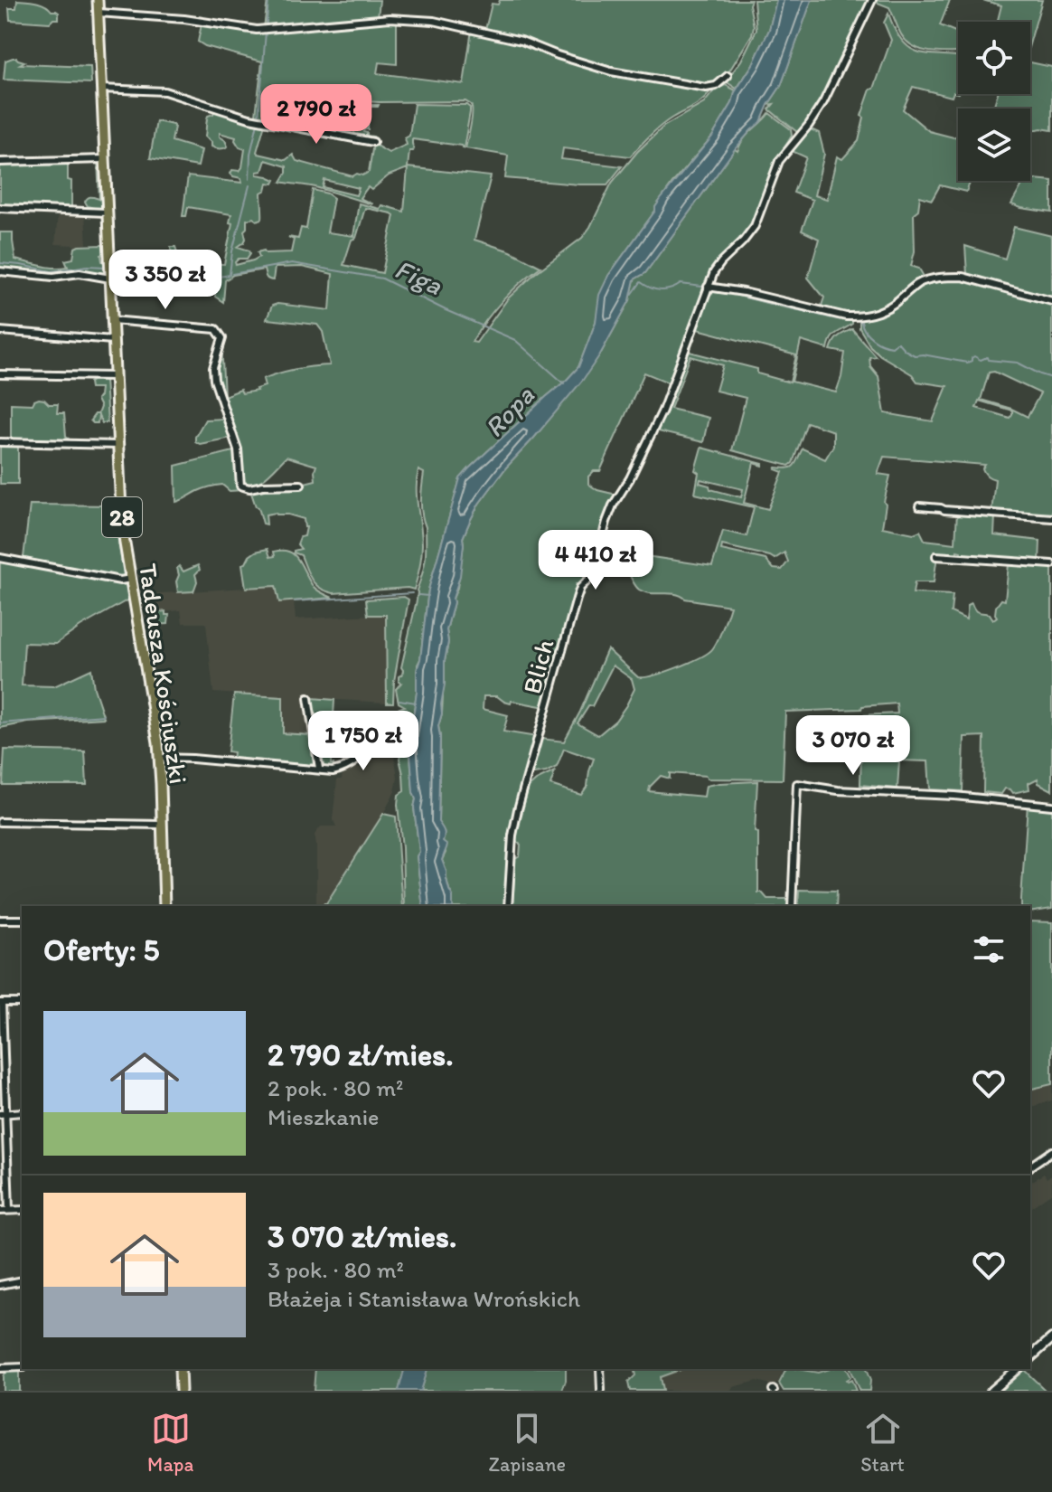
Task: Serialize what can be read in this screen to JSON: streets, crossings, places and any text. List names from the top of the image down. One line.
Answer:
{"streets":{"main road":["28","Tadeusza Kościuszki"],"street":["Blich"]},"crossings":[["28","Tadeusza Kościuszki"]],"water":["Figa","Ropa"],"page":{"price":["2 790 zł","3 350 zł","4 410 zł","1 750 zł","3 070 zł"],"heading":"Oferty: 5","list":[{"name":"2 790 zł/mies.","note":"2 pok. · 80 m² · Mieszkanie"},{"name":"3 070 zł/mies.","note":"3 pok. · 80 m² · Błażeja i Stanisława Wrońskich"}],"tabs":["Mapa","Zapisane","Start"]}}
